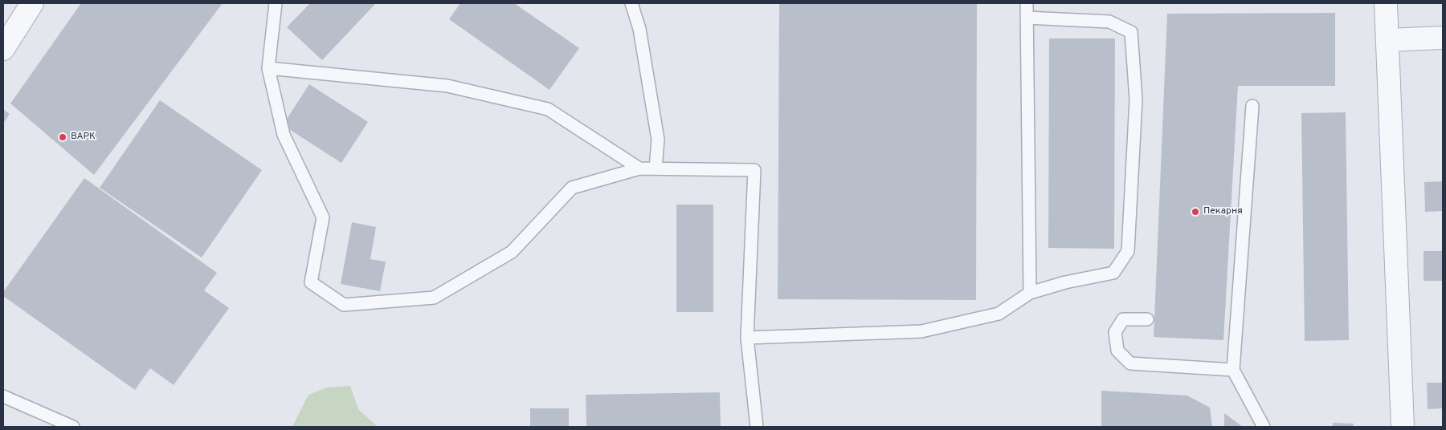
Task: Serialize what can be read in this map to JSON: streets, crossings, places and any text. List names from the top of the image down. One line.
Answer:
{"places":["ВАРК","Пекарня"]}
